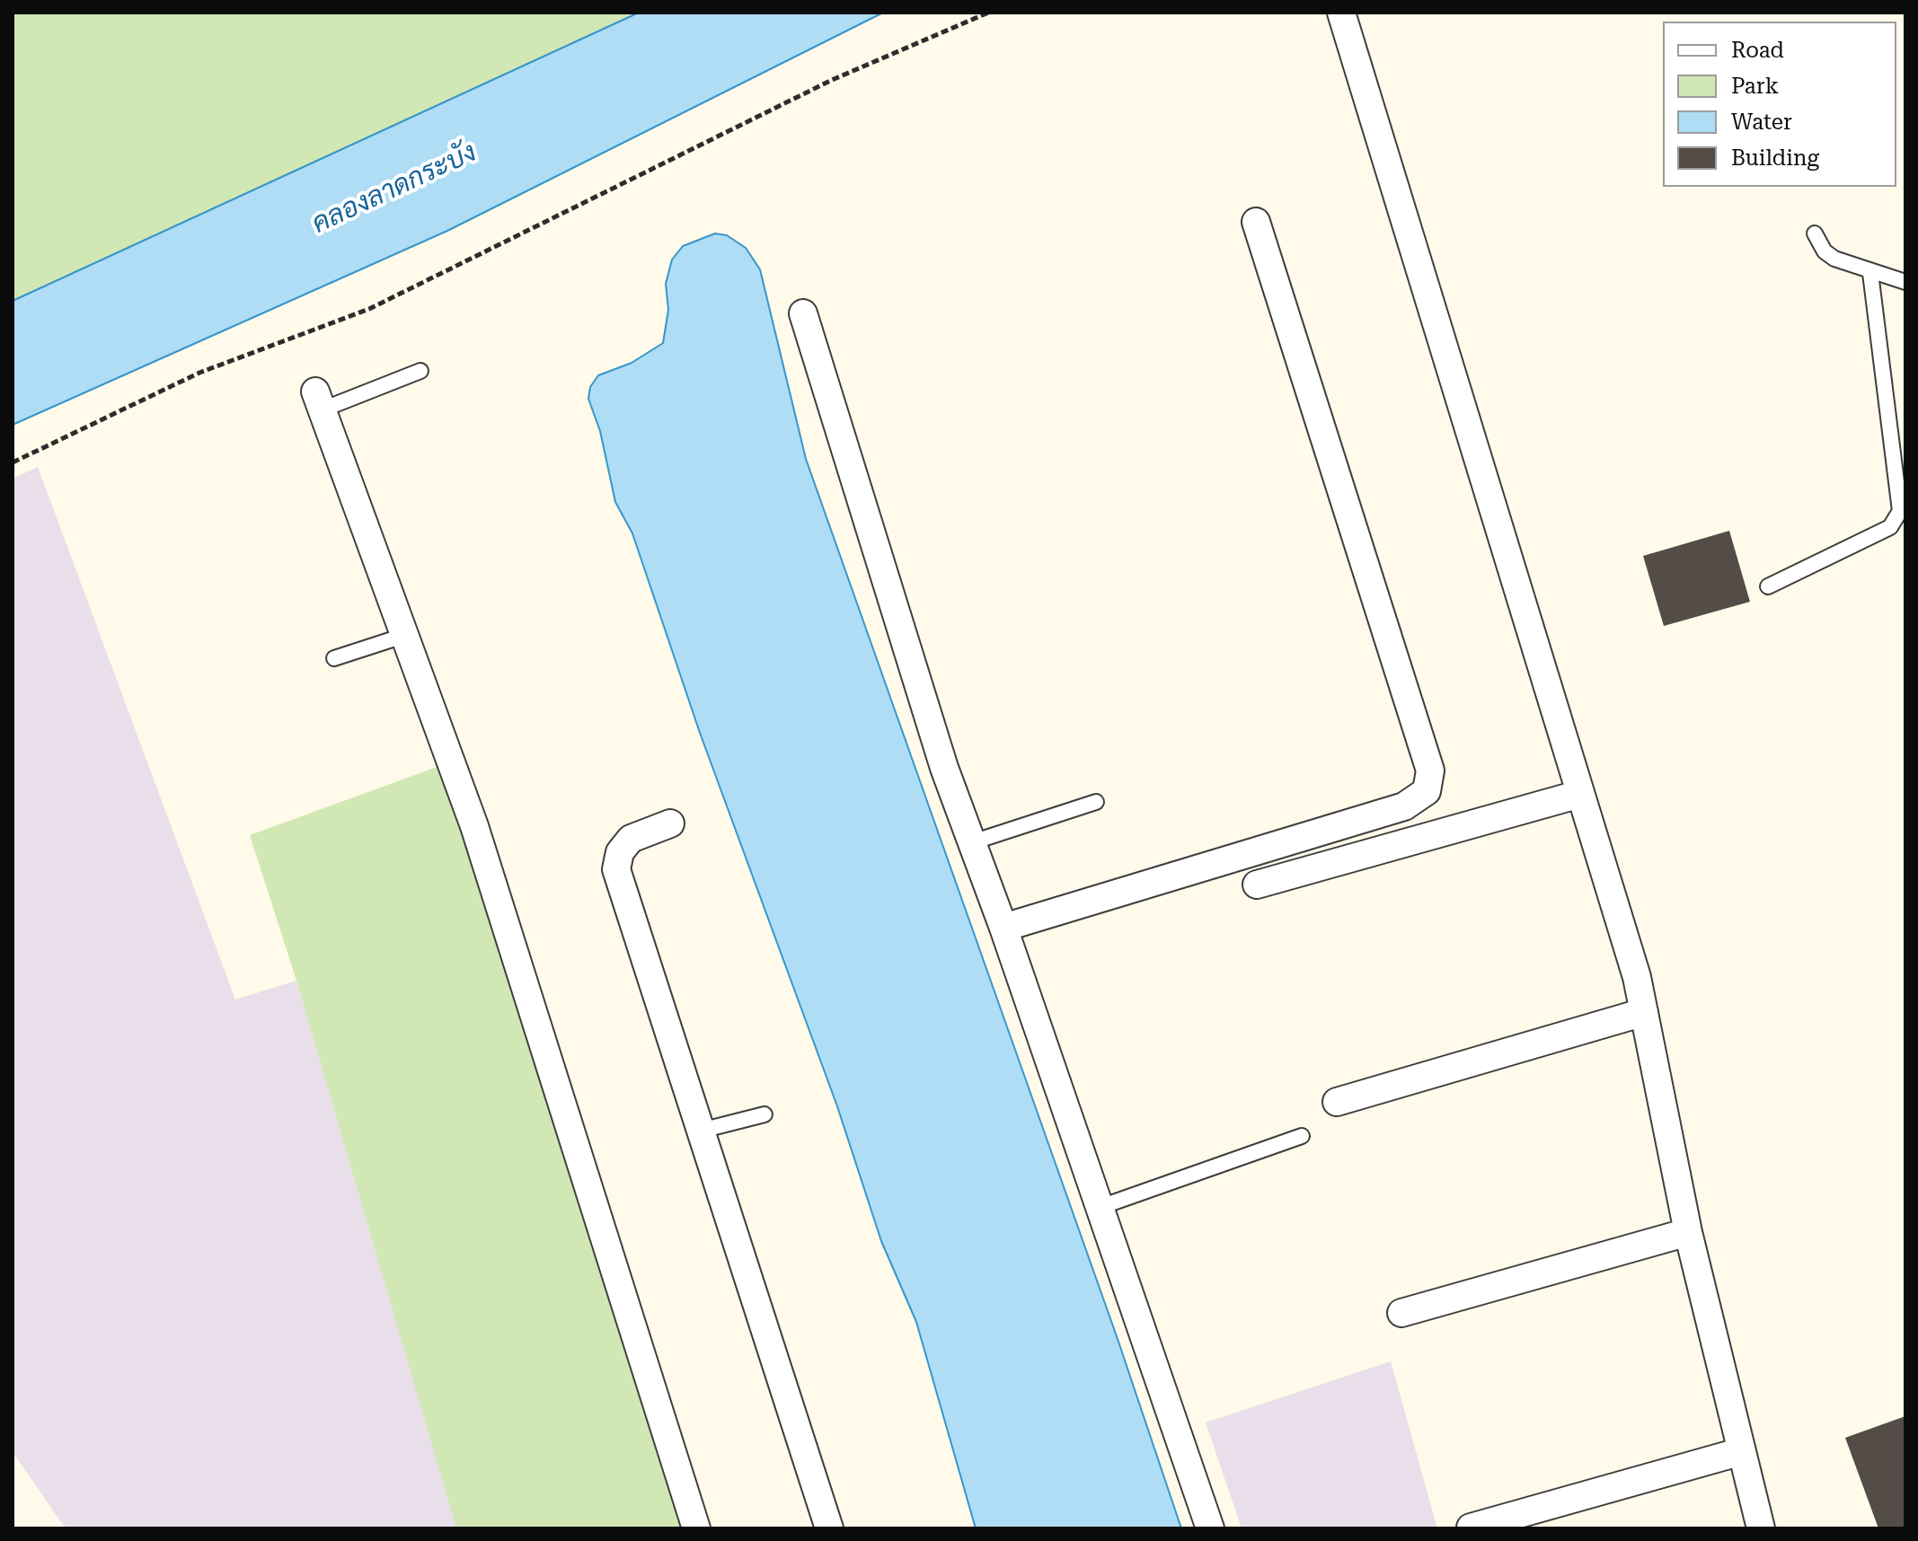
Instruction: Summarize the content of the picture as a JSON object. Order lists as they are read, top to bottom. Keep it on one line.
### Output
{"water":["คลองลาดกระบัง"],"legend":["Road","Park","Water","Building"]}
